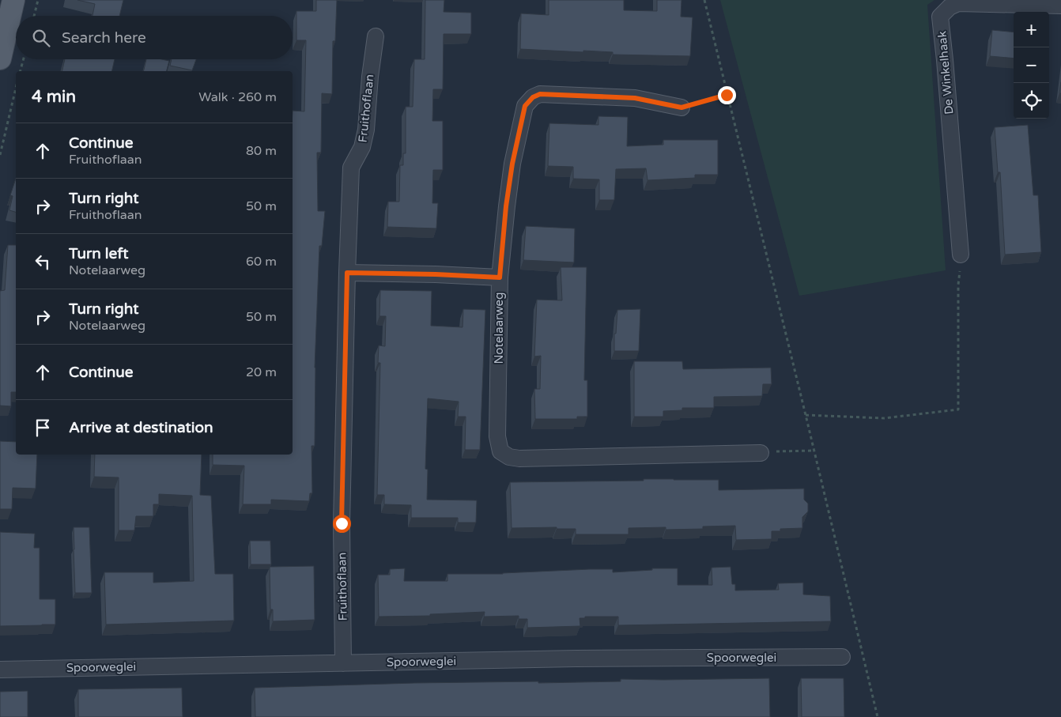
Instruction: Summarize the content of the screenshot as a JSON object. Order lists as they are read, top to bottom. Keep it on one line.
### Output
{"streets":{"street":["De Winkelhaak","Fruithoflaan","Notelaarweg","Spoorweglei"]},"crossings":[["Fruithoflaan","Spoorweglei"]],"page":{"map_buttons":["+","−"],"search":"Search here","heading":["4 min","Walk · 260 m"],"list":[["Continue","Fruithoflaan","80 m"],["Turn right","Fruithoflaan","50 m"],["Turn left","Notelaarweg","60 m"],["Turn right","Notelaarweg","50 m"],["Continue","20 m"],"Arrive at destination"]}}
